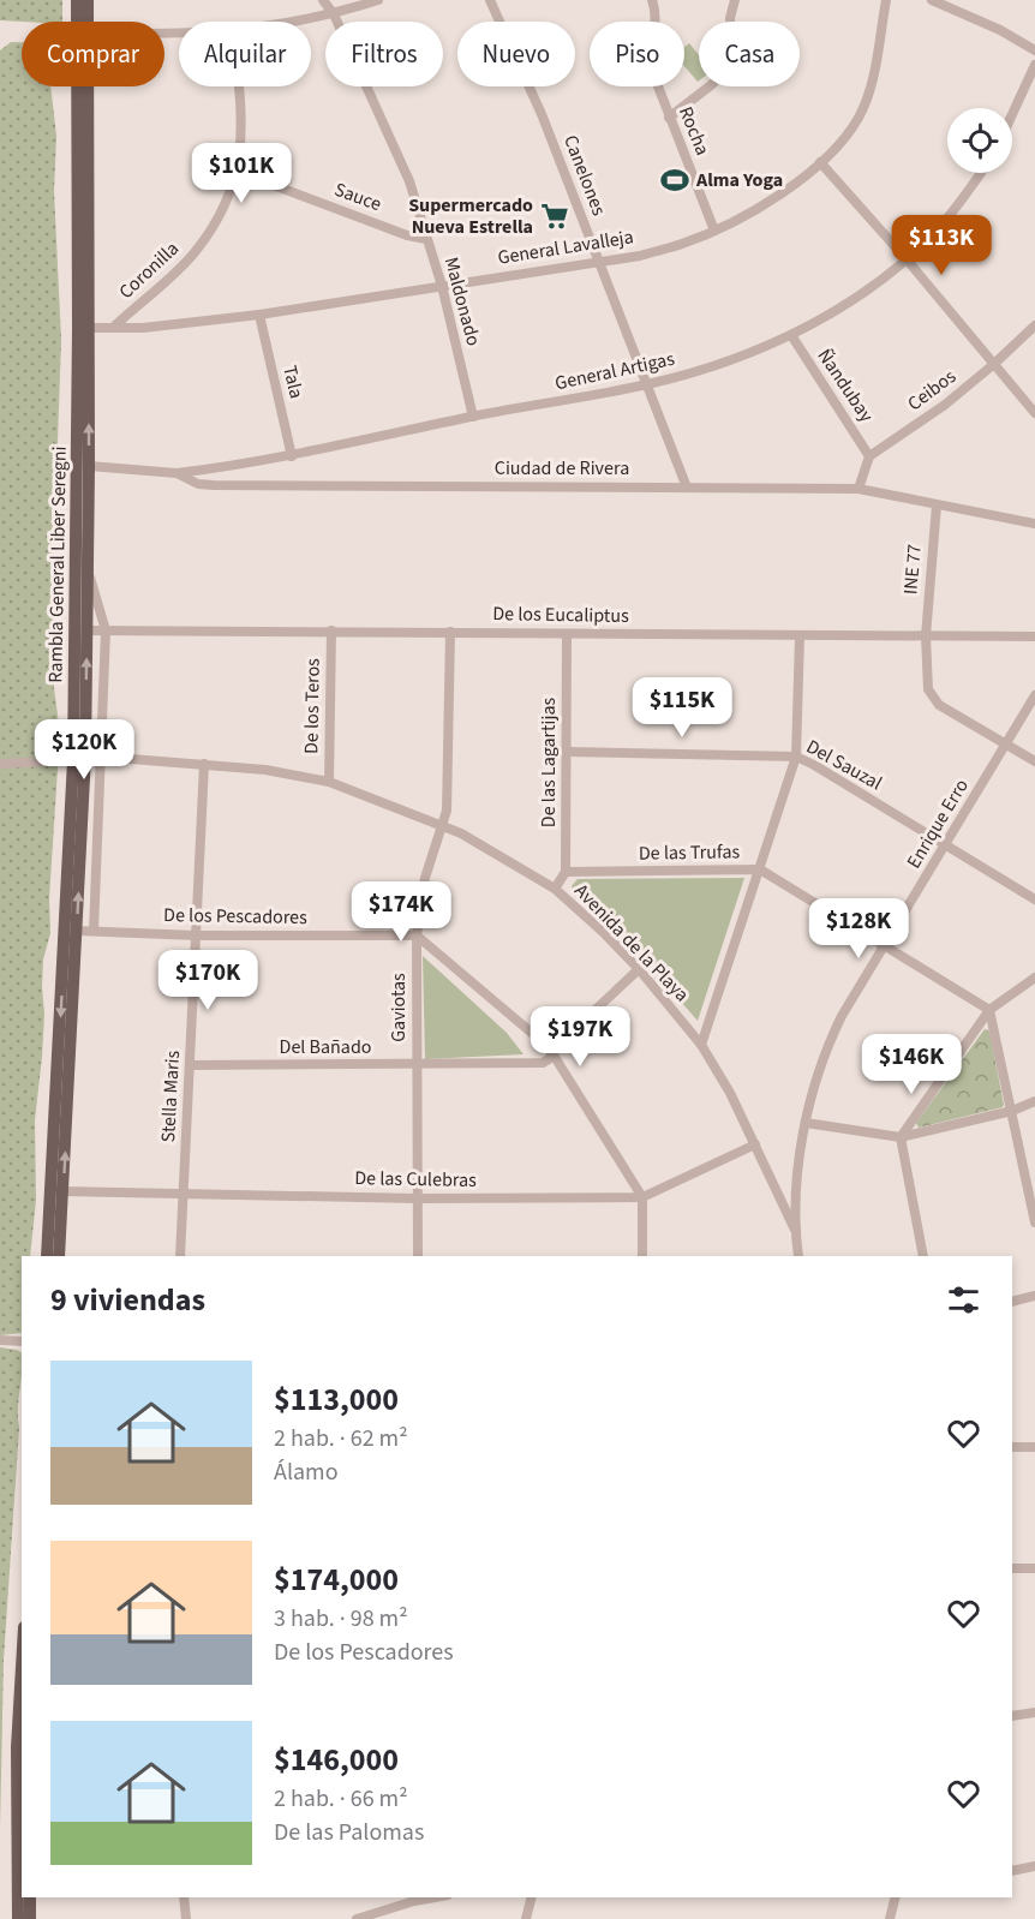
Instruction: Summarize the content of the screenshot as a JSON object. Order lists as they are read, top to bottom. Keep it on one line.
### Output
{"streets":{"main road":["Rambla General Liber Seregni"],"street":["Rocha","Canelones","Sauce","General Lavalleja","Coronilla","Maldonado","General Artigas","Tala","Ñandubay","Ceibos","Ciudad de Rivera","INE 77","De los Eucaliptus","De los Teros","De las Lagartijas","Del Sauzal","Enrique Erro","De las Trufas","De los Pescadores","Avenida de la Playa","Gaviotas","Del Bañado","Stella Maris","De las Culebras"]},"crossings":[["Rocha","General Lavalleja"],["Canelones","General Lavalleja"],["Canelones","General Artigas"],["Canelones","Ciudad de Rivera"],["Sauce","Coronilla"],["Sauce","Maldonado"],["General Lavalleja","Coronilla"],["General Lavalleja","Maldonado"],["General Lavalleja","Tala"],["General Lavalleja","Rambla General Liber Seregni"],["Maldonado","General Artigas"],["General Artigas","Tala"],["General Artigas","Ñandubay"],["General Artigas","Ciudad de Rivera"],["Ñandubay","Ceibos"],["Ciudad de Rivera","Rambla General Liber Seregni"],["Ciudad de Rivera","INE 77"],["Rambla General Liber Seregni","De los Eucaliptus"],["Rambla General Liber Seregni","De los Pescadores"],["Rambla General Liber Seregni","Avenida de la Playa"],["Rambla General Liber Seregni","De las Culebras"],["INE 77","De los Eucaliptus"],["INE 77","Enrique Erro"],["De los Eucaliptus","De los Teros"],["De los Eucaliptus","De las Lagartijas"],["De los Eucaliptus","Gaviotas"],["De los Teros","Avenida de la Playa"],["De las Lagartijas","Del Sauzal"],["De las Lagartijas","De las Trufas"],["Del Sauzal","Enrique Erro"],["Enrique Erro","De las Trufas"],["Enrique Erro","Avenida de la Playa"],["De los Pescadores","Gaviotas"],["De los Pescadores","Stella Maris"],["Avenida de la Playa","Gaviotas"],["Avenida de la Playa","Del Bañado"],["Avenida de la Playa","Stella Maris"],["Avenida de la Playa","De las Culebras"],["Gaviotas","Del Bañado"],["Gaviotas","De las Culebras"],["Del Bañado","Stella Maris"],["Stella Maris","De las Culebras"]],"places":{"sports":["Alma Yoga"],"supermarket":["Supermercado Nueva Estrella"]},"page":{"chip":["Comprar","Alquilar","Filtros","Nuevo","Piso","Casa"],"price":["$101K","$113K","$115K","$120K","$174K","$128K","$170K","$197K","$146K"],"heading":"9 viviendas","list":[{"name":"$113,000","note":"2 hab. · 62 m² · Álamo"},{"name":"$174,000","note":"3 hab. · 98 m² · De los Pescadores"},{"name":"$146,000","note":"2 hab. · 66 m² · De las Palomas"}]}}
